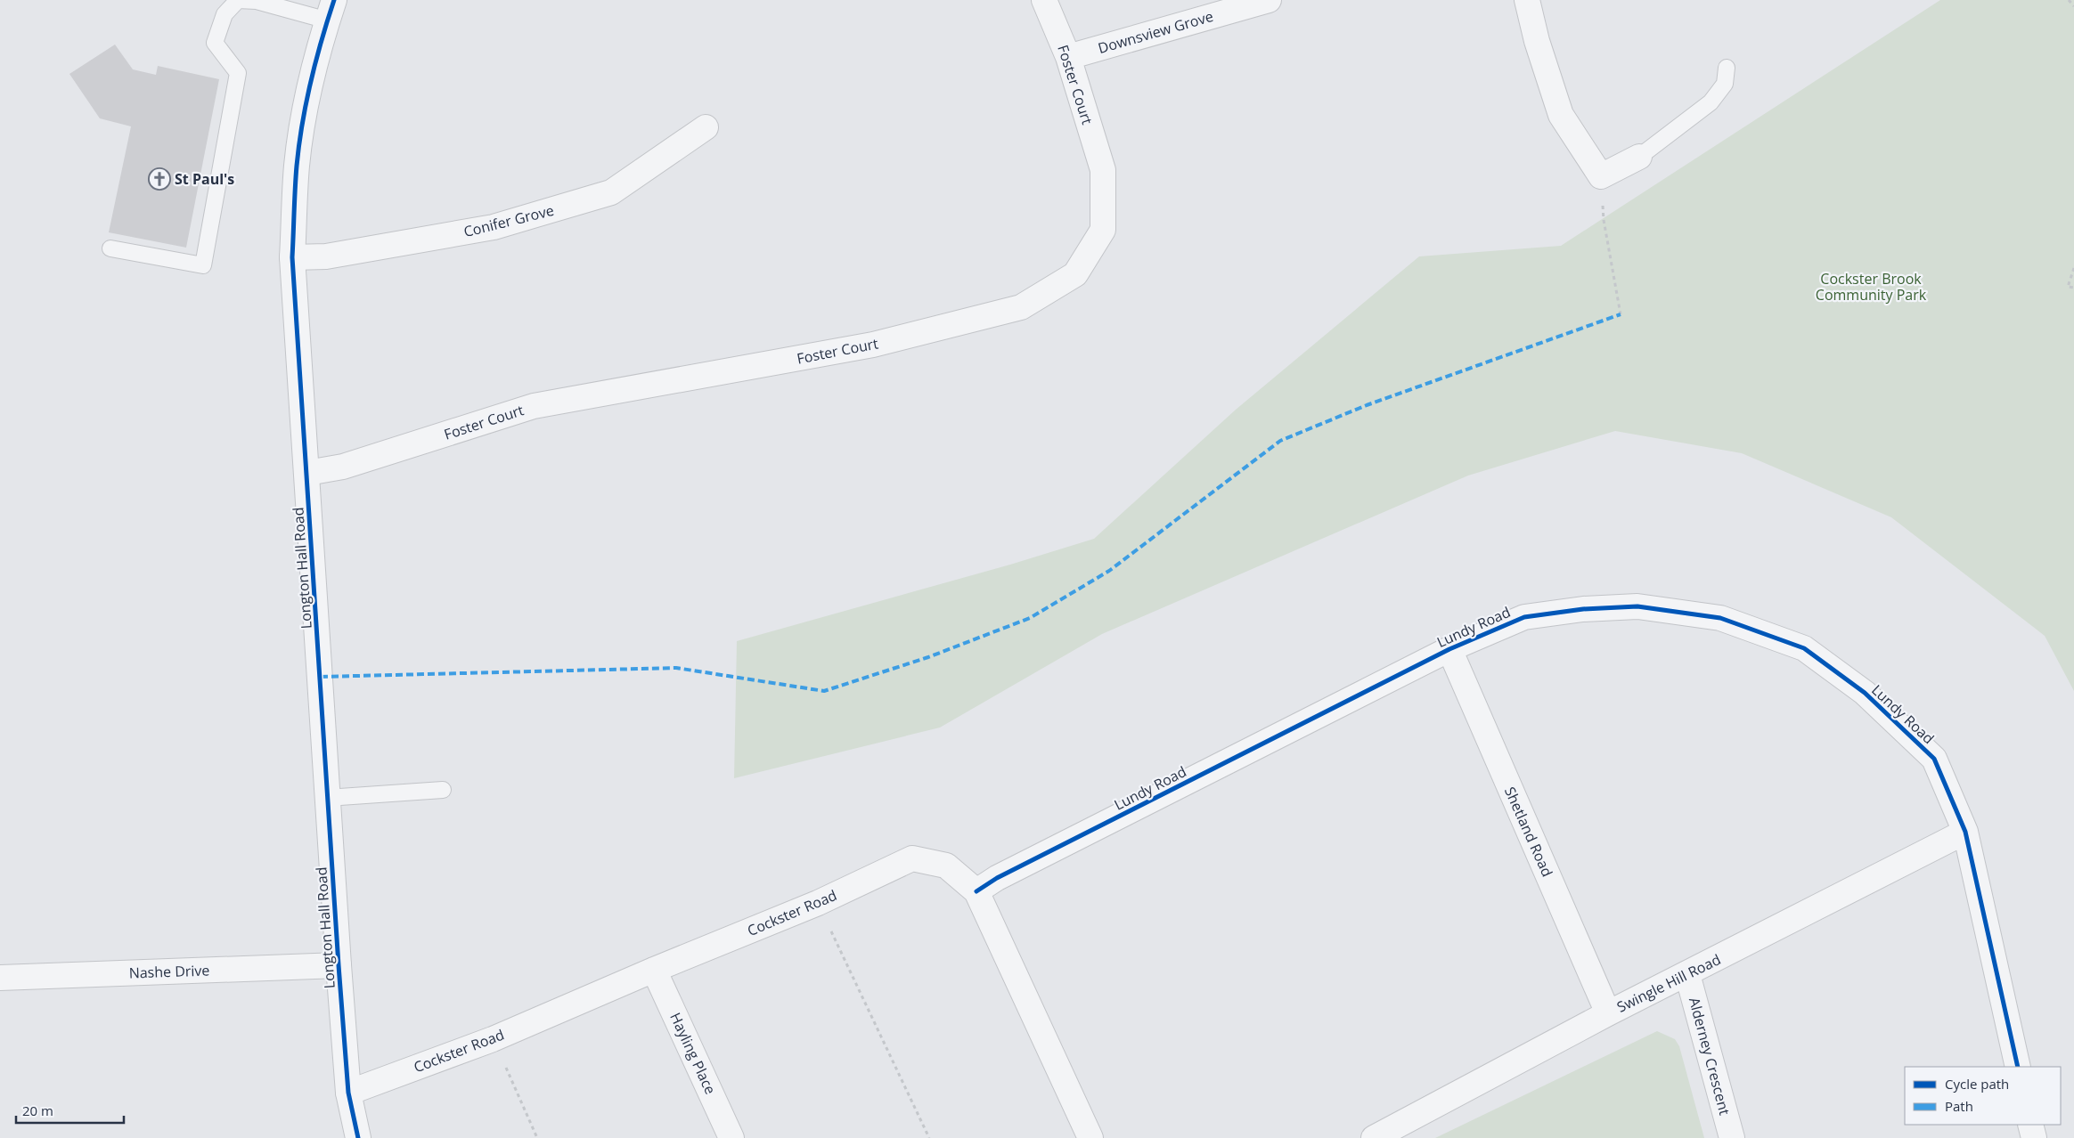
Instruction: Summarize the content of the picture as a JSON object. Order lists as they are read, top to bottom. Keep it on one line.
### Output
{"streets":{"street":["Downsview Grove","Foster Court","Conifer Grove","Longton Hall Road","Lundy Road","Shetland Road","Cockster Road","Nashe Drive","Swingle Hill Road","Hayling Place","Alderney Crescent"]},"crossings":[["Downsview Grove","Foster Court"],["Foster Court","Longton Hall Road"],["Conifer Grove","Longton Hall Road"],["Longton Hall Road","Cockster Road"],["Longton Hall Road","Nashe Drive"],["Lundy Road","Shetland Road"],["Lundy Road","Cockster Road"],["Lundy Road","Swingle Hill Road"],["Shetland Road","Swingle Hill Road"],["Cockster Road","Hayling Place"],["Swingle Hill Road","Alderney Crescent"]],"parks":["Cockster Brook Community Park"],"places":{"church":["St Paul's"]},"legend":["Cycle path","Path"],"scale_bar":"20 m"}
